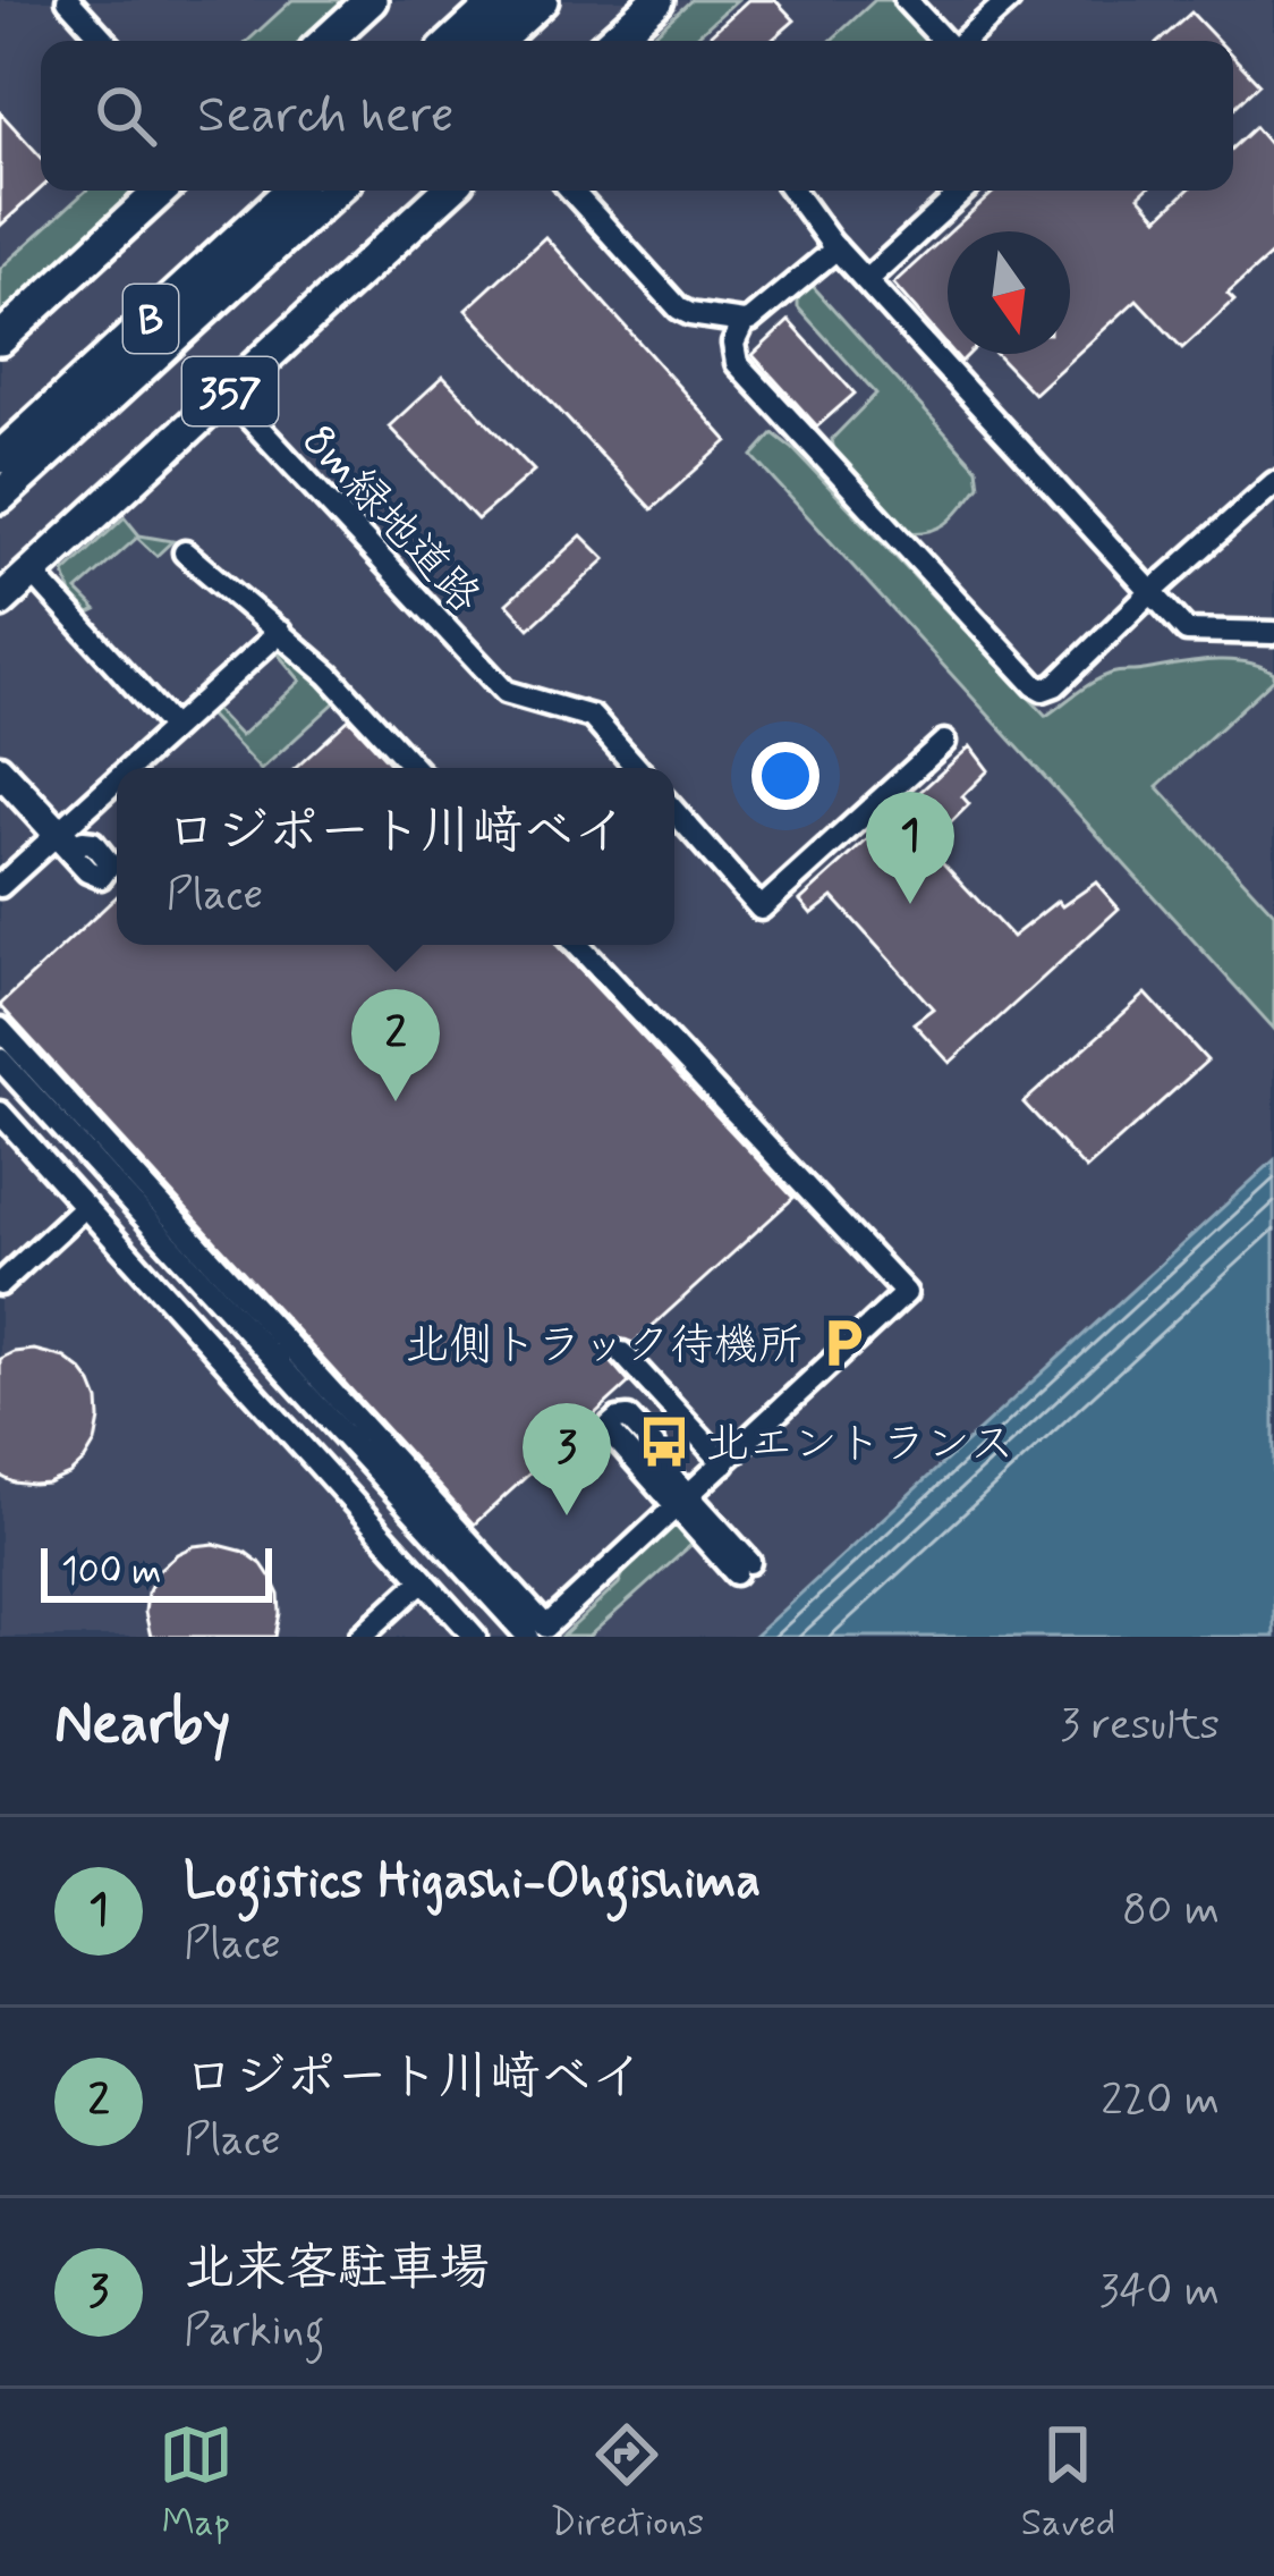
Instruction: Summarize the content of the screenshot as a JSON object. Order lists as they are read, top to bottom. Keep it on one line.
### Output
{"streets":{"highway":["B","357"],"street":["8m緑地道路"]},"crossings":[["357","8m緑地道路"]],"places":{"parking":["北側トラック待機所"],"bus stop":["北エントランス"]},"scale_bar":"100 m","north":"bottom","page":{"search":"Search here","popup":["ロジポート川﨑ベイ","Place"],"pins":["1","2","3"],"scale":"100 m","heading":["Nearby","3 results"],"list":[{"mark":"1","name":"Logistics Higashi-Ohgishima","note":"Place","value":"80 m"},{"mark":"2","name":"ロジポート川﨑ベイ","note":"Place","value":"220 m"},{"mark":"3","name":"北来客駐車場","note":"Parking","value":"340 m"}],"nav":["Map","Directions","Saved"]}}
